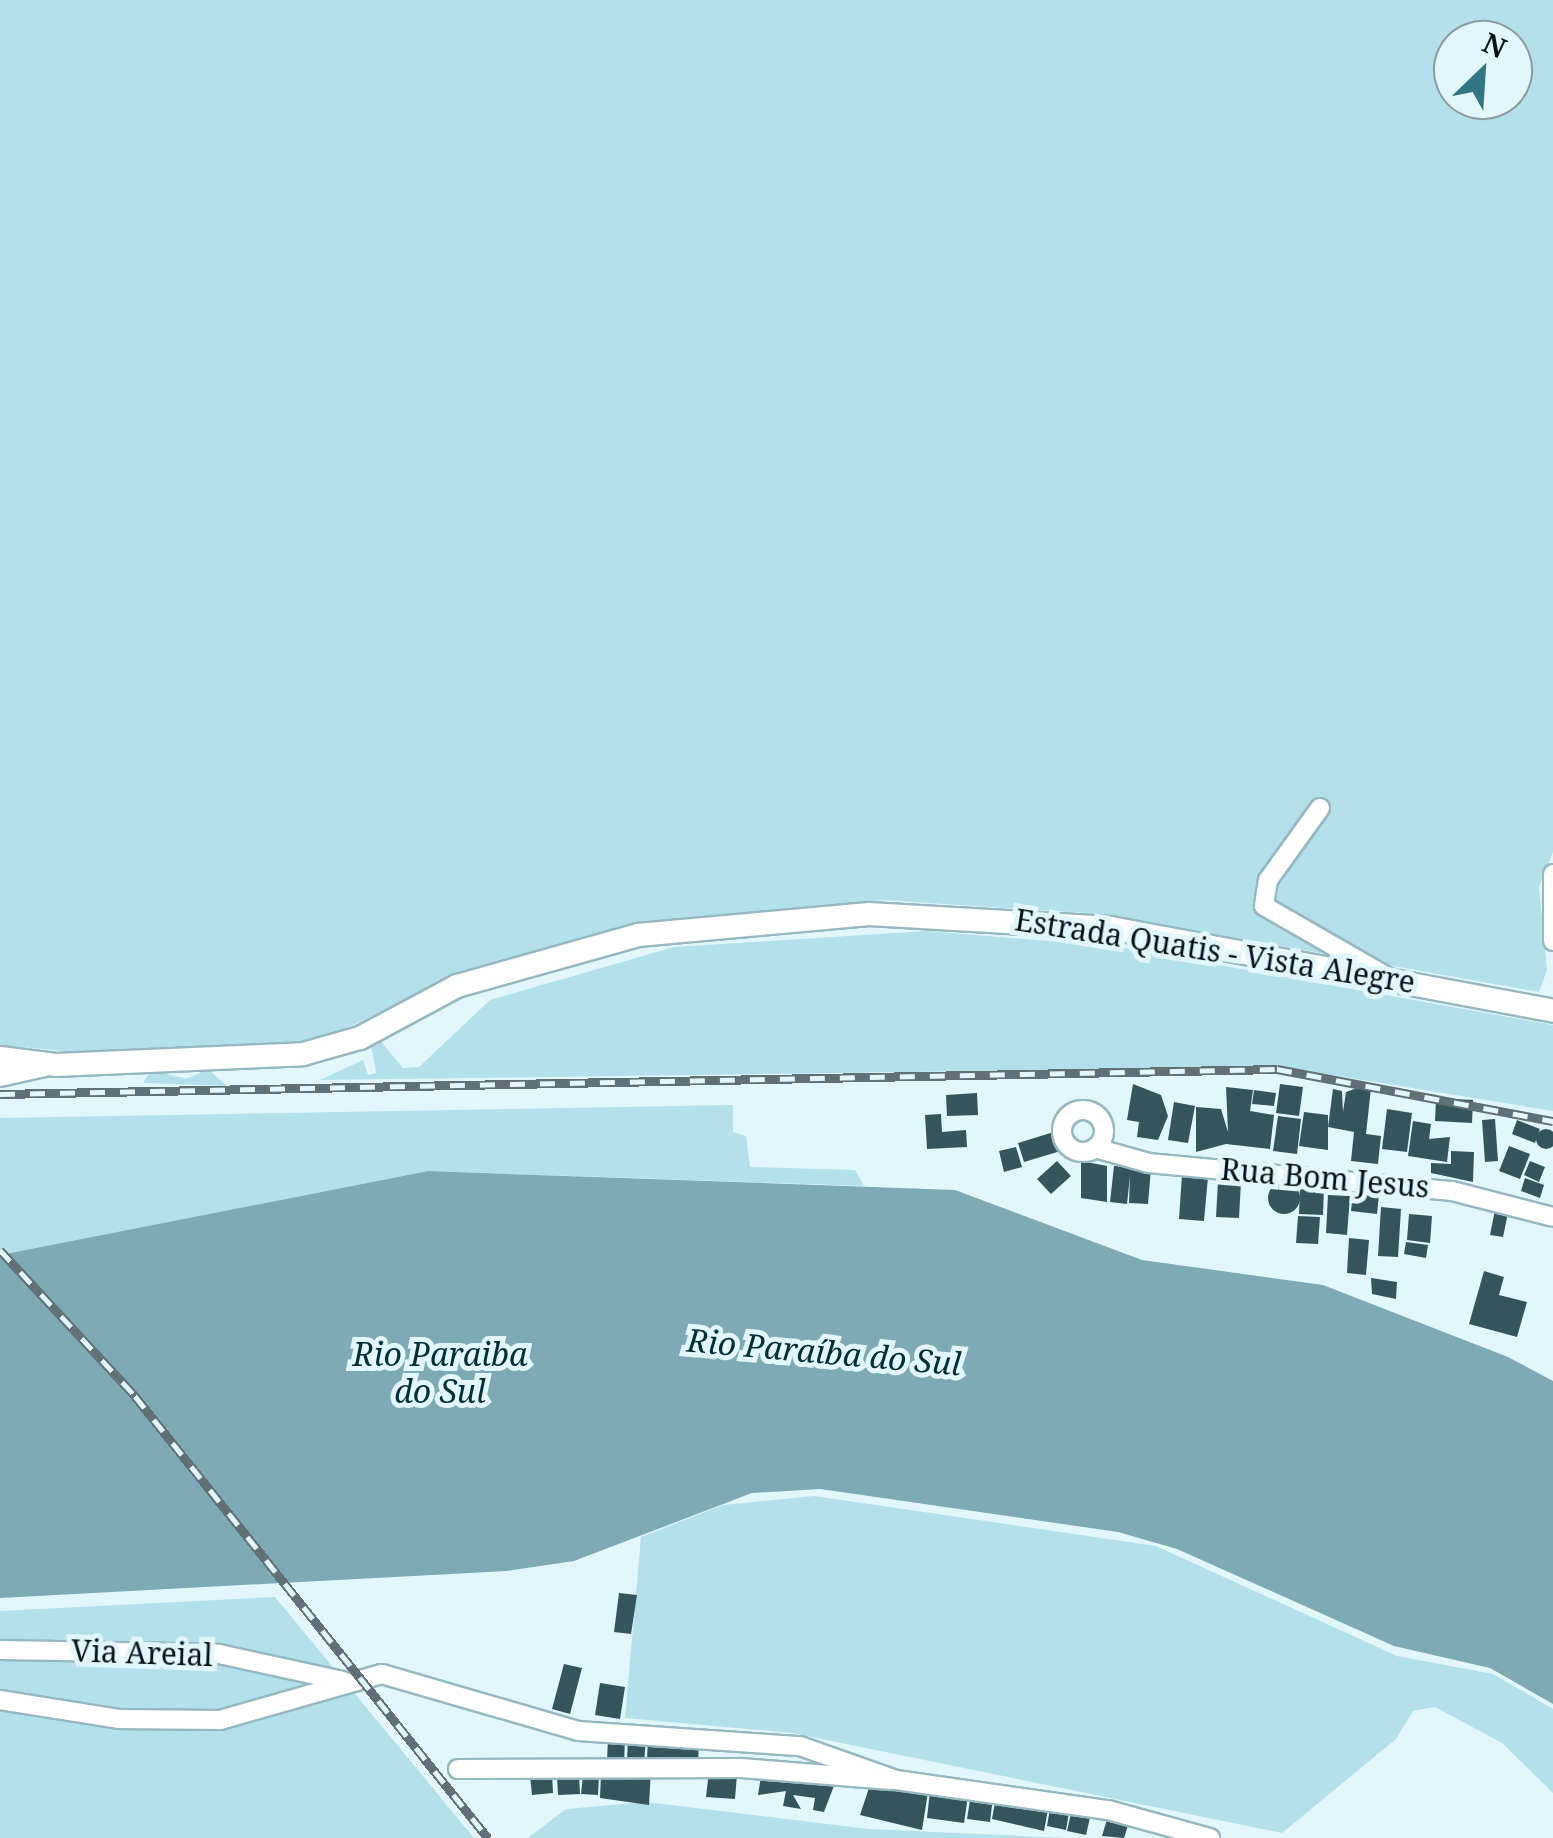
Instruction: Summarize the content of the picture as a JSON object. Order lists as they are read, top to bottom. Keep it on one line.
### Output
{"streets":{"street":["Estrada Quatis - Vista Alegre","Rua Bom Jesus","Via Areial"]},"water":["Rio Paraíba do Sul","Rio Paraiba do Sul"],"north":"top right"}
